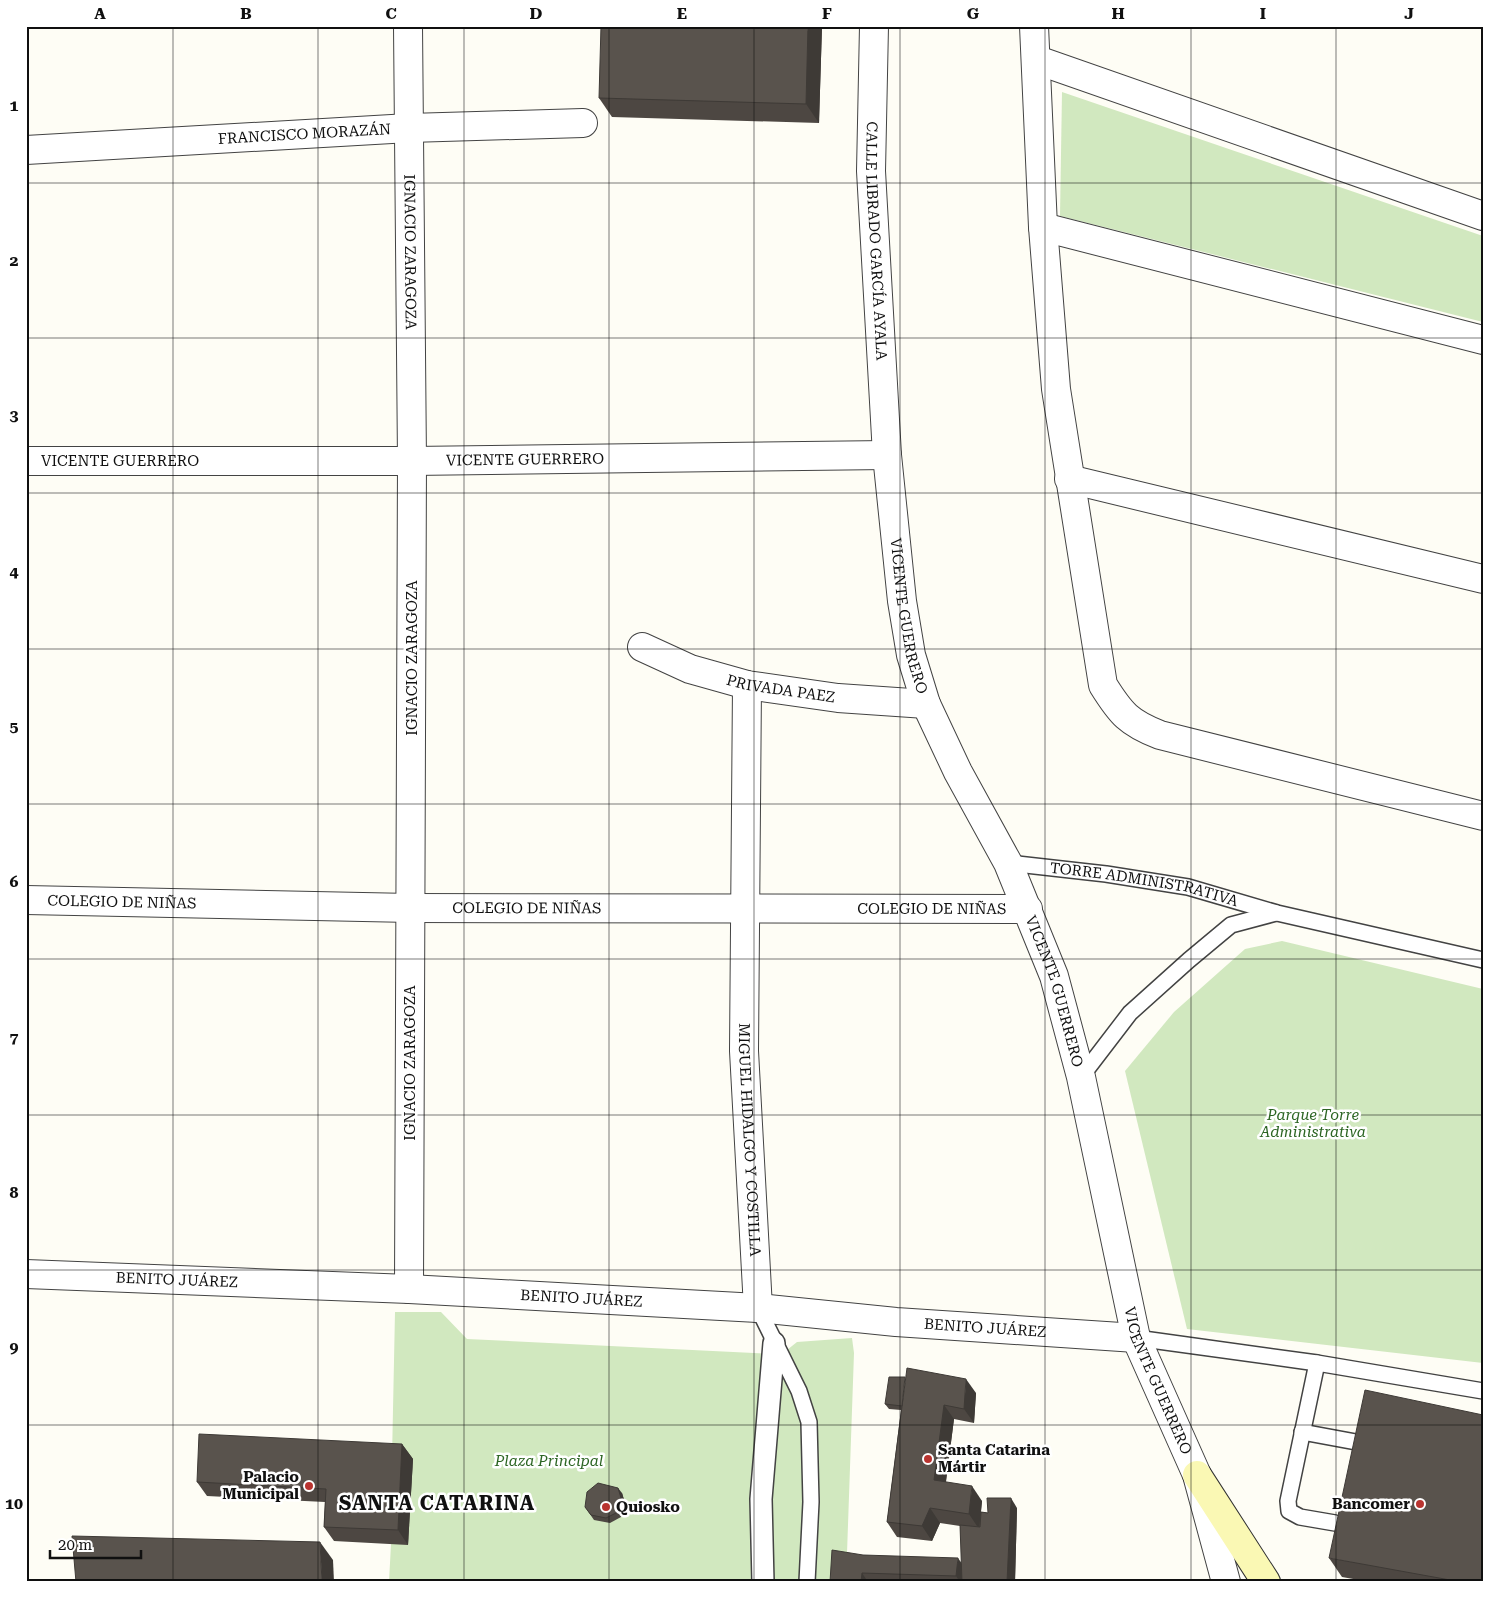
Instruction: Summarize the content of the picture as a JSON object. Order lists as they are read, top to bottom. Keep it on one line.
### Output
{"streets":{"street":["FRANCISCO MORAZÁN","CALLE LIBRADO GARCÍA AYALA","IGNACIO ZARAGOZA","VICENTE GUERRERO","PRIVADA PAEZ","COLEGIO DE NIÑAS","MIGUEL HIDALGO Y COSTILLA","BENITO JUÁREZ"],"lane":["TORRE ADMINISTRATIVA"]},"crossings":[["FRANCISCO MORAZÁN","IGNACIO ZARAGOZA"],["CALLE LIBRADO GARCÍA AYALA","VICENTE GUERRERO"],["IGNACIO ZARAGOZA","VICENTE GUERRERO"],["IGNACIO ZARAGOZA","COLEGIO DE NIÑAS"],["IGNACIO ZARAGOZA","BENITO JUÁREZ"],["VICENTE GUERRERO","PRIVADA PAEZ"],["VICENTE GUERRERO","TORRE ADMINISTRATIVA"],["VICENTE GUERRERO","COLEGIO DE NIÑAS"],["VICENTE GUERRERO","BENITO JUÁREZ"],["PRIVADA PAEZ","MIGUEL HIDALGO Y COSTILLA"],["COLEGIO DE NIÑAS","MIGUEL HIDALGO Y COSTILLA"],["MIGUEL HIDALGO Y COSTILLA","BENITO JUÁREZ"]],"districts":["SANTA CATARINA"],"parks":["Parque Torre Administrativa","Plaza Principal"],"places":["Santa Catarina Mártir","Palacio Municipal","Bancomer","Quiosko"],"scale_bar":"20 m","grid":{"columns":["A","B","C","D","E","F","G","H","I","J"],"rows":["1","2","3","4","5","6","7","8","9","10"]}}
